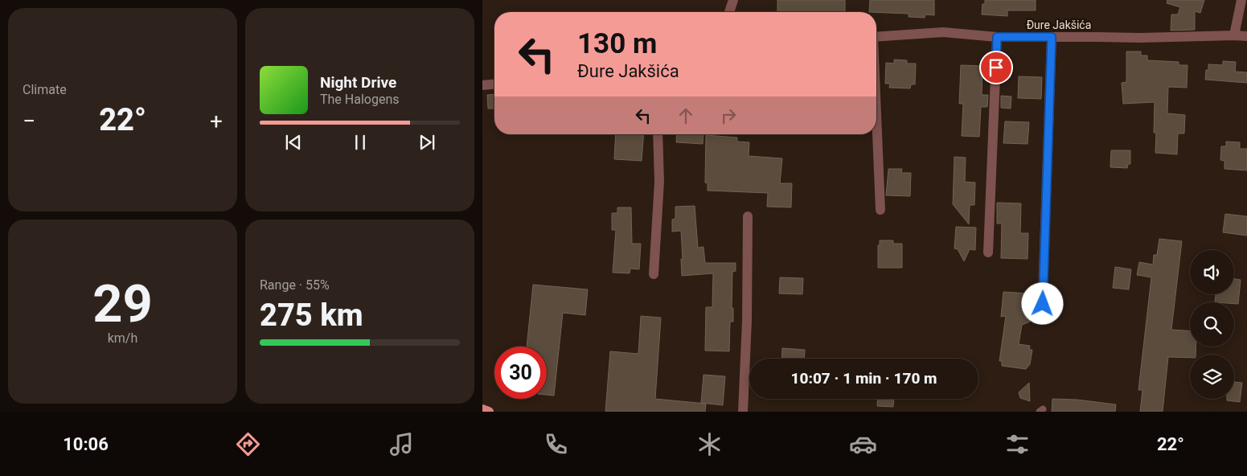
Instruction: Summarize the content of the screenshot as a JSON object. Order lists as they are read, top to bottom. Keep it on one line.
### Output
{"streets":{"street":["Đure Jakšića"]},"page":{"tile":["Climate",["29","km/h"],["Range · 55%","275 km"]],"turn":["130 m","Đure Jakšića"],"song":["Night Drive","The Halogens"],"heat":["−","22°","+"],"limit":"30","trip":"10:07 · 1 min · 170 m","tabs":["10:06","22°"]}}
